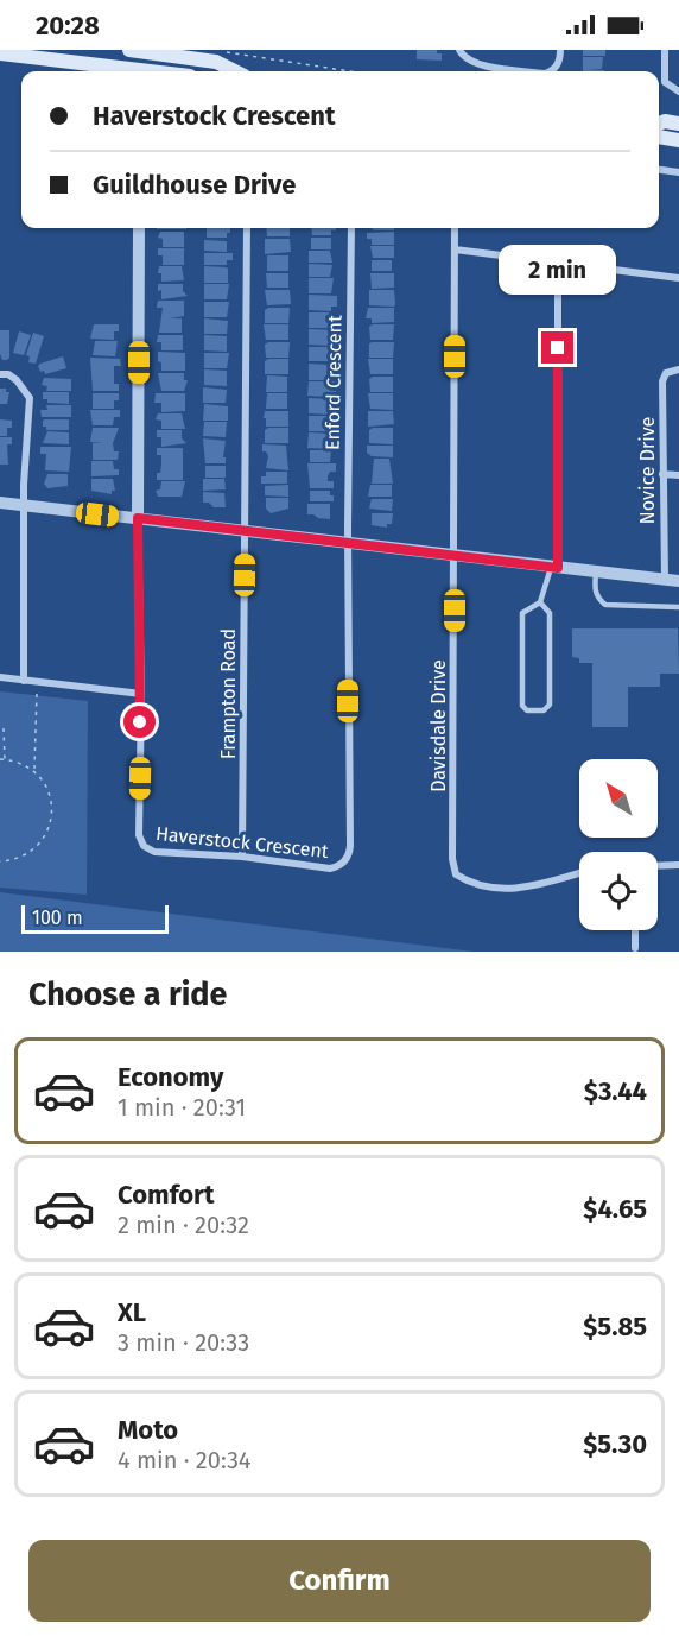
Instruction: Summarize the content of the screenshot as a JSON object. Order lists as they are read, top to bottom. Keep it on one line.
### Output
{"streets":{"street":["Enford Crescent","Novice Drive","Frampton Road","Davisdale Drive","Haverstock Crescent"]},"crossings":[["Enford Crescent","Haverstock Crescent"],["Frampton Road","Haverstock Crescent"]],"scale_bar":"100 m","north":"top left","page":{"status":"20:28","banner":["Haverstock Crescent","Guildhouse Drive"],"bubble":"2 min","scale":"100 m","heading":"Choose a ride","list":[{"name":"Economy","note":"1 min · 20:31","value":"$3.44"},{"name":"Comfort","note":"2 min · 20:32","value":"$4.65"},{"name":"XL","note":"3 min · 20:33","value":"$5.85"},{"name":"Moto","note":"4 min · 20:34","value":"$5.30"}],"buttons":"Confirm"}}
